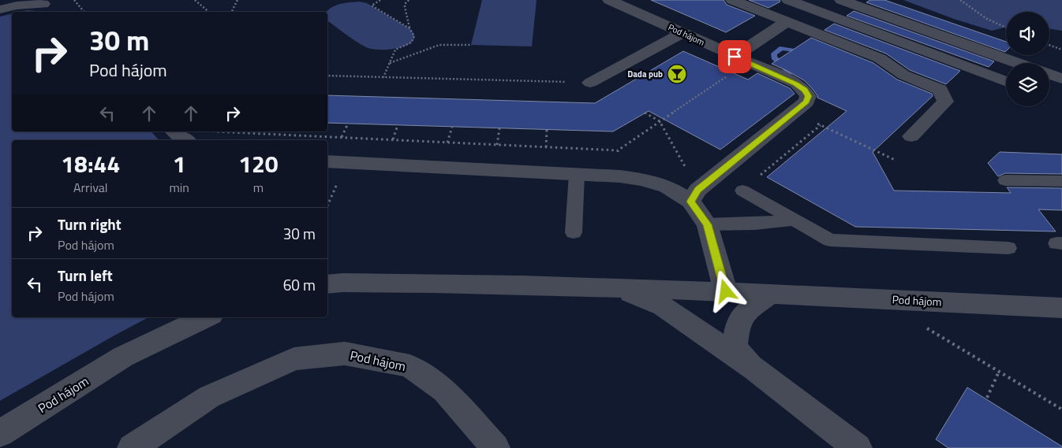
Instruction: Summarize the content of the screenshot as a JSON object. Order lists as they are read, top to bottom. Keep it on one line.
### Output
{"streets":{"street":["Pod hájom"]},"places":{"bar":["Dada pub"]},"page":{"turn":["30 m","Pod hájom"],"eta":["18:44","Arrival","1","min","120","m"],"list":[{"name":"Turn right","note":"Pod hájom","value":"30 m"},{"name":"Turn left","note":"Pod hájom","value":"60 m"}]}}
